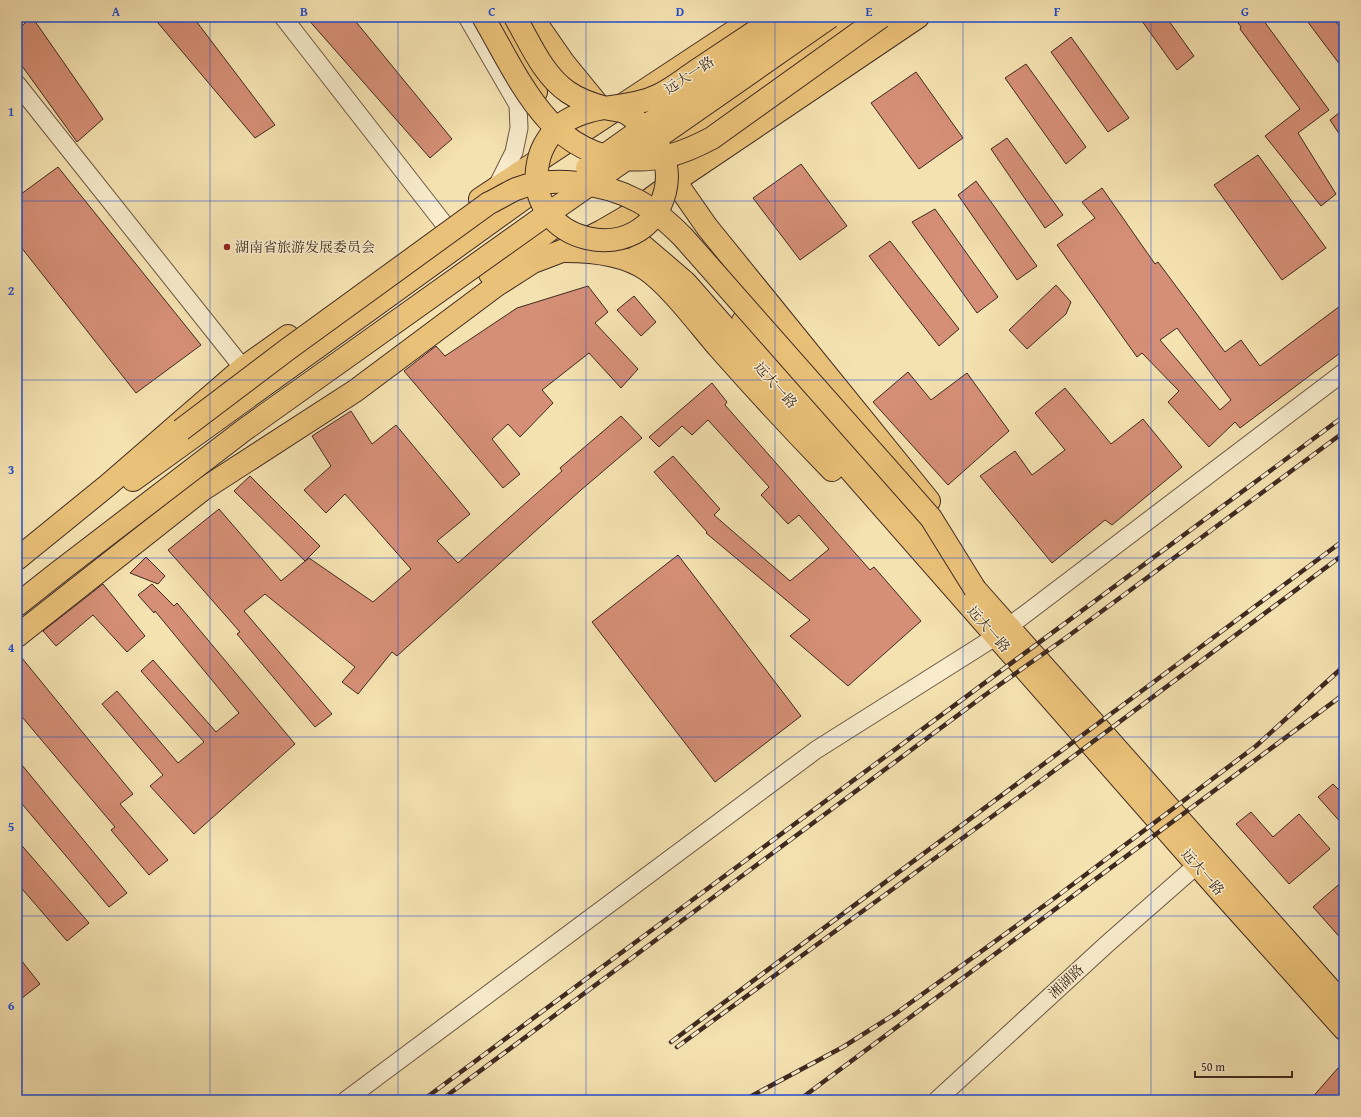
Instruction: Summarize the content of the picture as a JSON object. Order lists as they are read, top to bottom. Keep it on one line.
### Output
{"streets":{"main road":["远大一路"],"street":["湘湖路"]},"crossings":[["远大一路","湘湖路"]],"places":["湖南省旅游发展委员会"],"scale_bar":"50 m","grid":{"columns":["A","B","C","D","E","F","G"],"rows":["1","2","3","4","5","6"]}}
